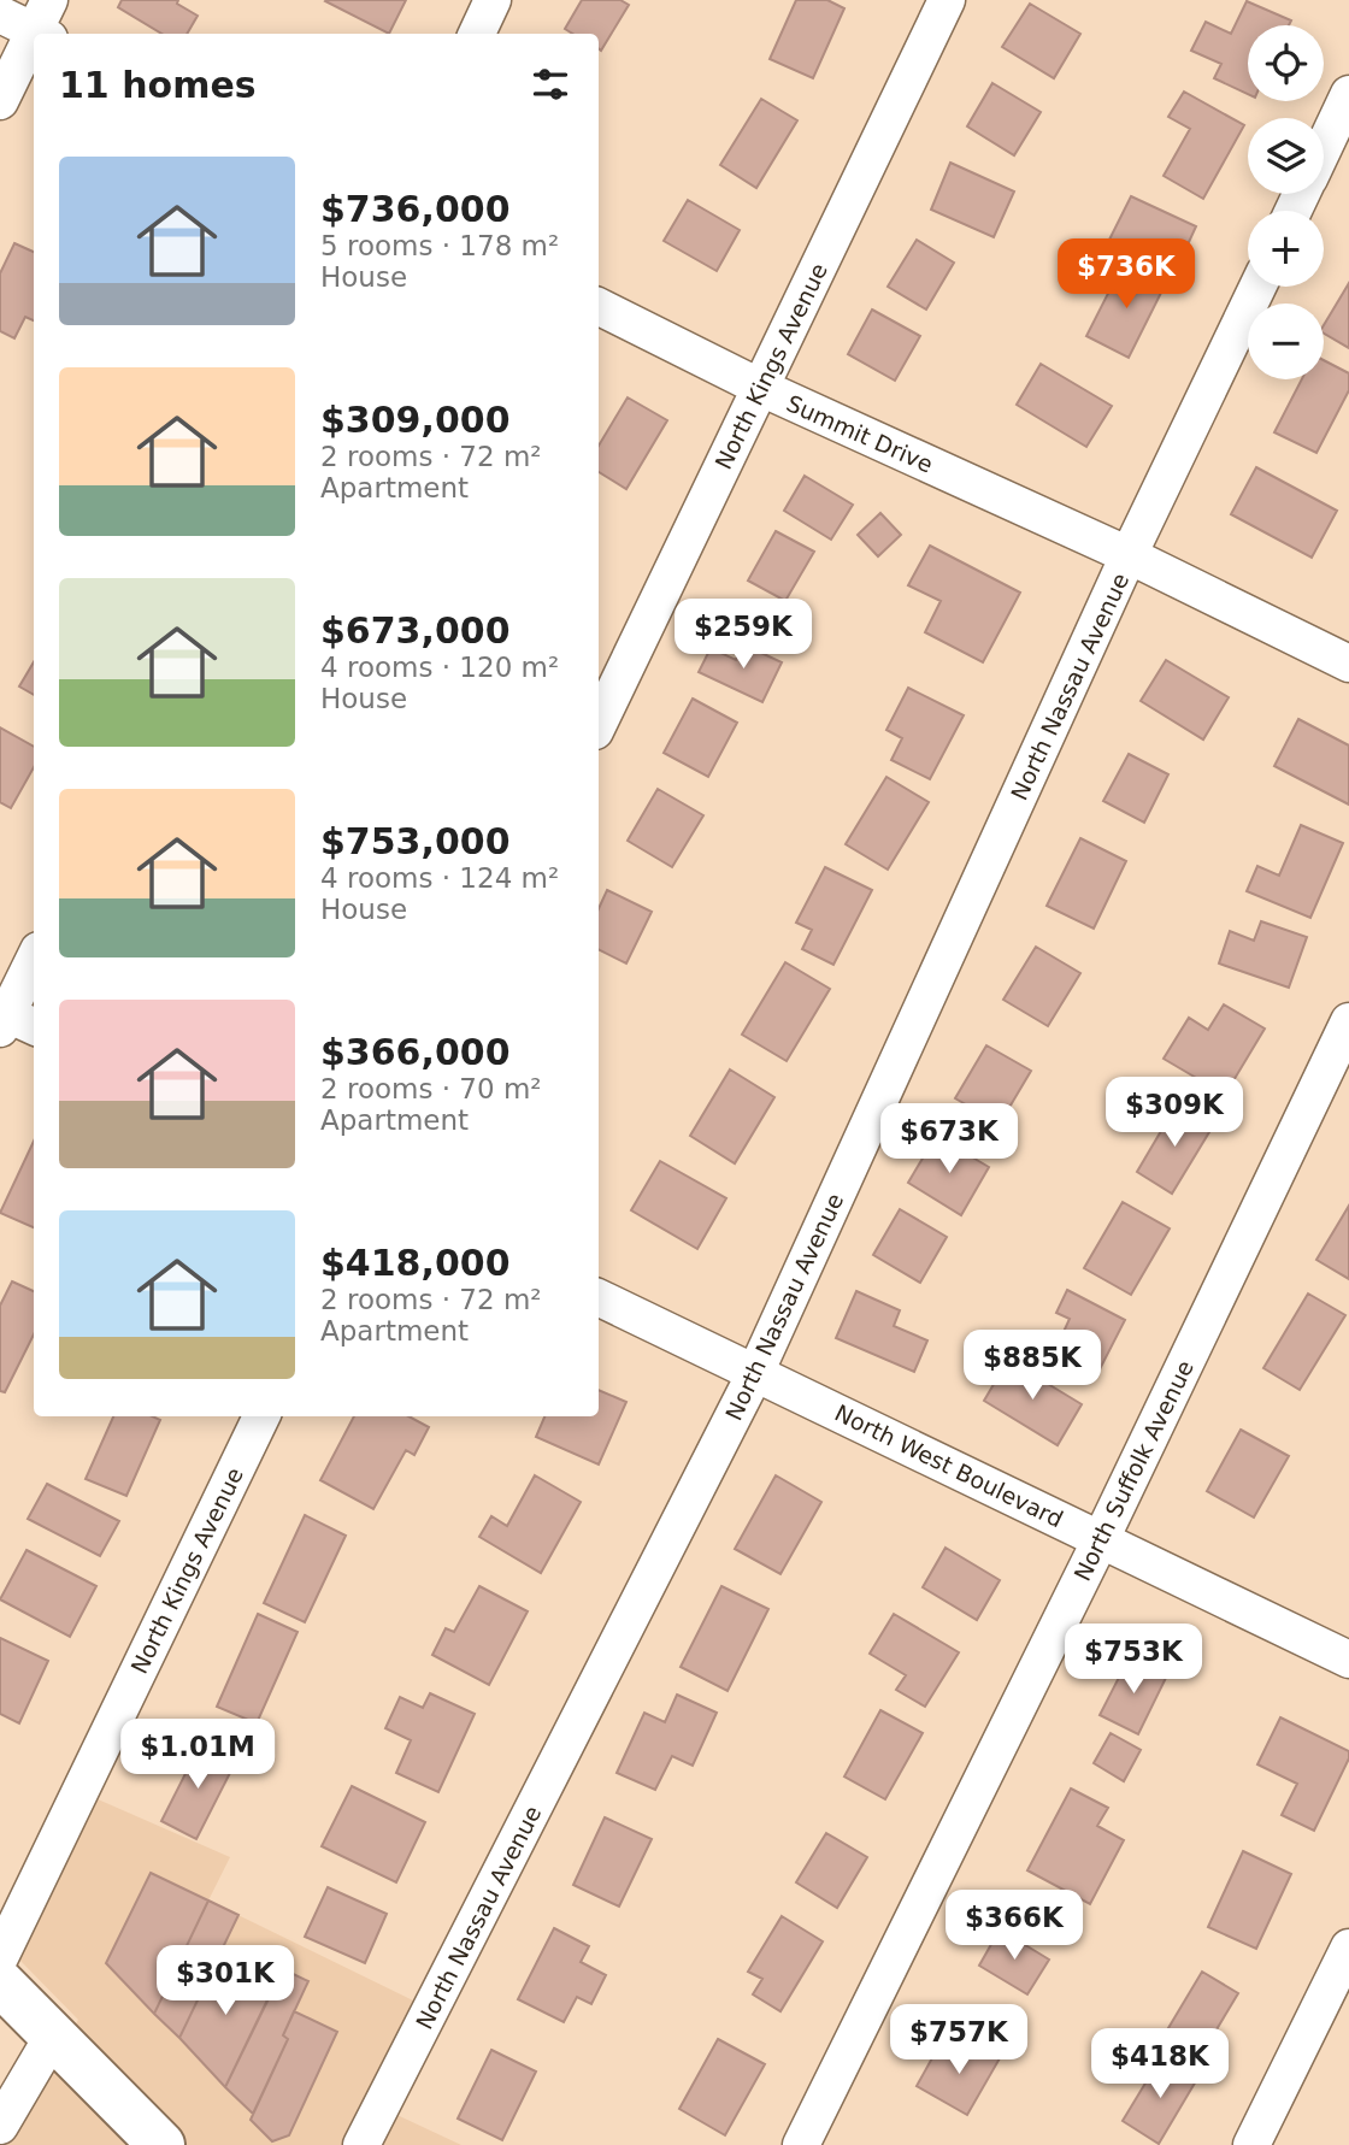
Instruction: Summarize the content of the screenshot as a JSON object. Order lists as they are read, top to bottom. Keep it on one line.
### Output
{"streets":{"street":["North Kings Avenue","Summit Drive","North Nassau Avenue","North West Boulevard","North Suffolk Avenue"]},"crossings":[["North Kings Avenue","Summit Drive"],["Summit Drive","North Nassau Avenue"],["North Nassau Avenue","North West Boulevard"],["North West Boulevard","North Suffolk Avenue"]],"page":{"map_buttons":["+","−"],"heading":"11 homes","list":[{"name":"$736,000","note":"5 rooms · 178 m² · House"},{"name":"$309,000","note":"2 rooms · 72 m² · Apartment"},{"name":"$673,000","note":"4 rooms · 120 m² · House"},{"name":"$753,000","note":"4 rooms · 124 m² · House"},{"name":"$366,000","note":"2 rooms · 70 m² · Apartment"},{"name":"$418,000","note":"2 rooms · 72 m² · Apartment"}],"price":["$736K","$259K","$309K","$673K","$885K","$753K","$1.01M","$366K","$301K","$757K","$418K"]}}
